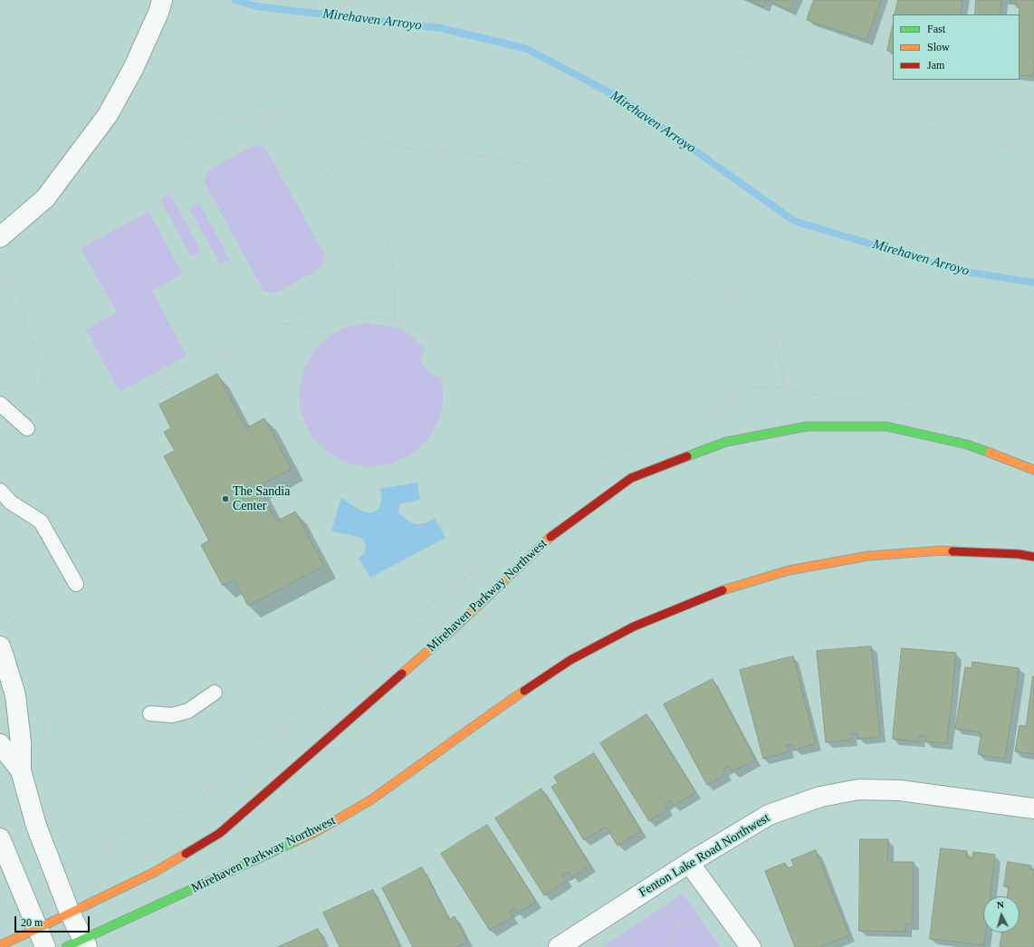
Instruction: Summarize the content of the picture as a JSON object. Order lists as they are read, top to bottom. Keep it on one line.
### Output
{"streets":{"street":["Mirehaven Parkway Northwest","Fenton Lake Road Northwest"]},"water":["Mirehaven Arroyo"],"places":["The Sandia Center"],"legend":["Fast","Slow","Jam"],"scale_bar":"20 m","north":"top"}
